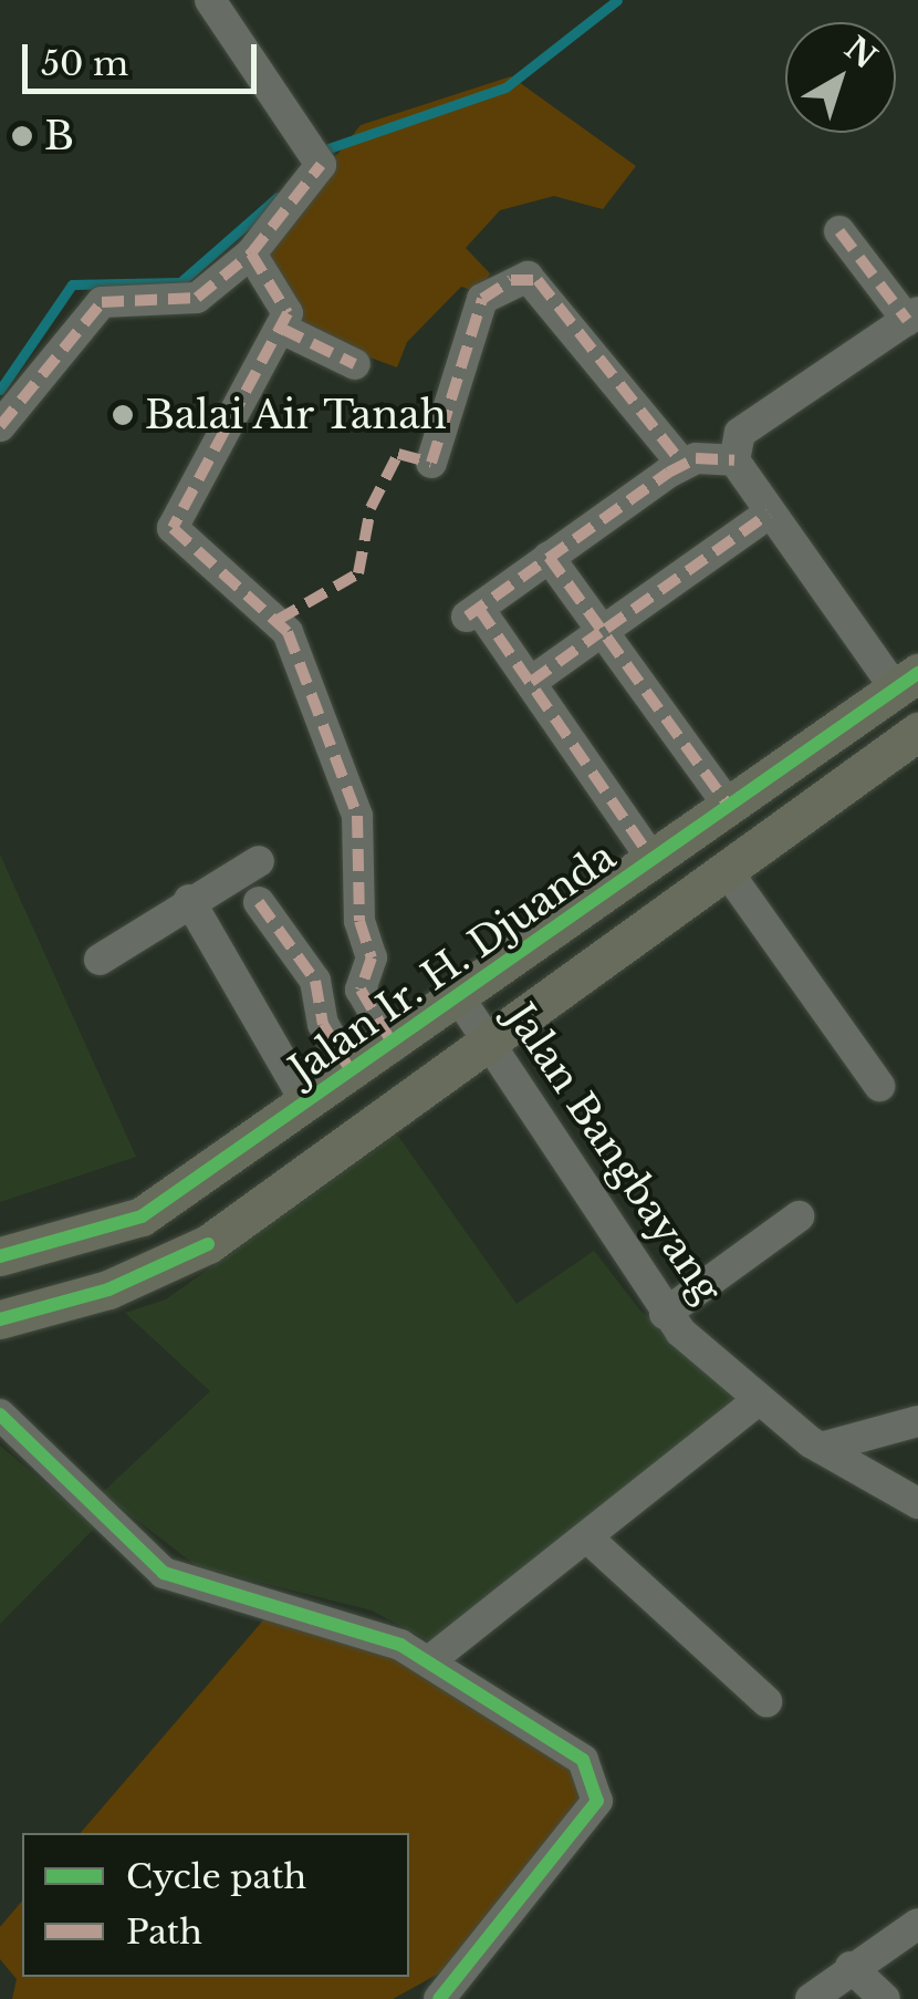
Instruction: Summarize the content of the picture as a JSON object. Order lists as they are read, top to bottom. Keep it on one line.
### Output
{"streets":{"main road":["Jalan Ir. H. Djuanda"],"street":["Jalan Bangbayang"]},"crossings":[["Jalan Ir. H. Djuanda","Jalan Bangbayang"]],"places":["B","Balai Air Tanah"],"legend":["Cycle path","Path"],"scale_bar":"50 m","north":"top right"}
